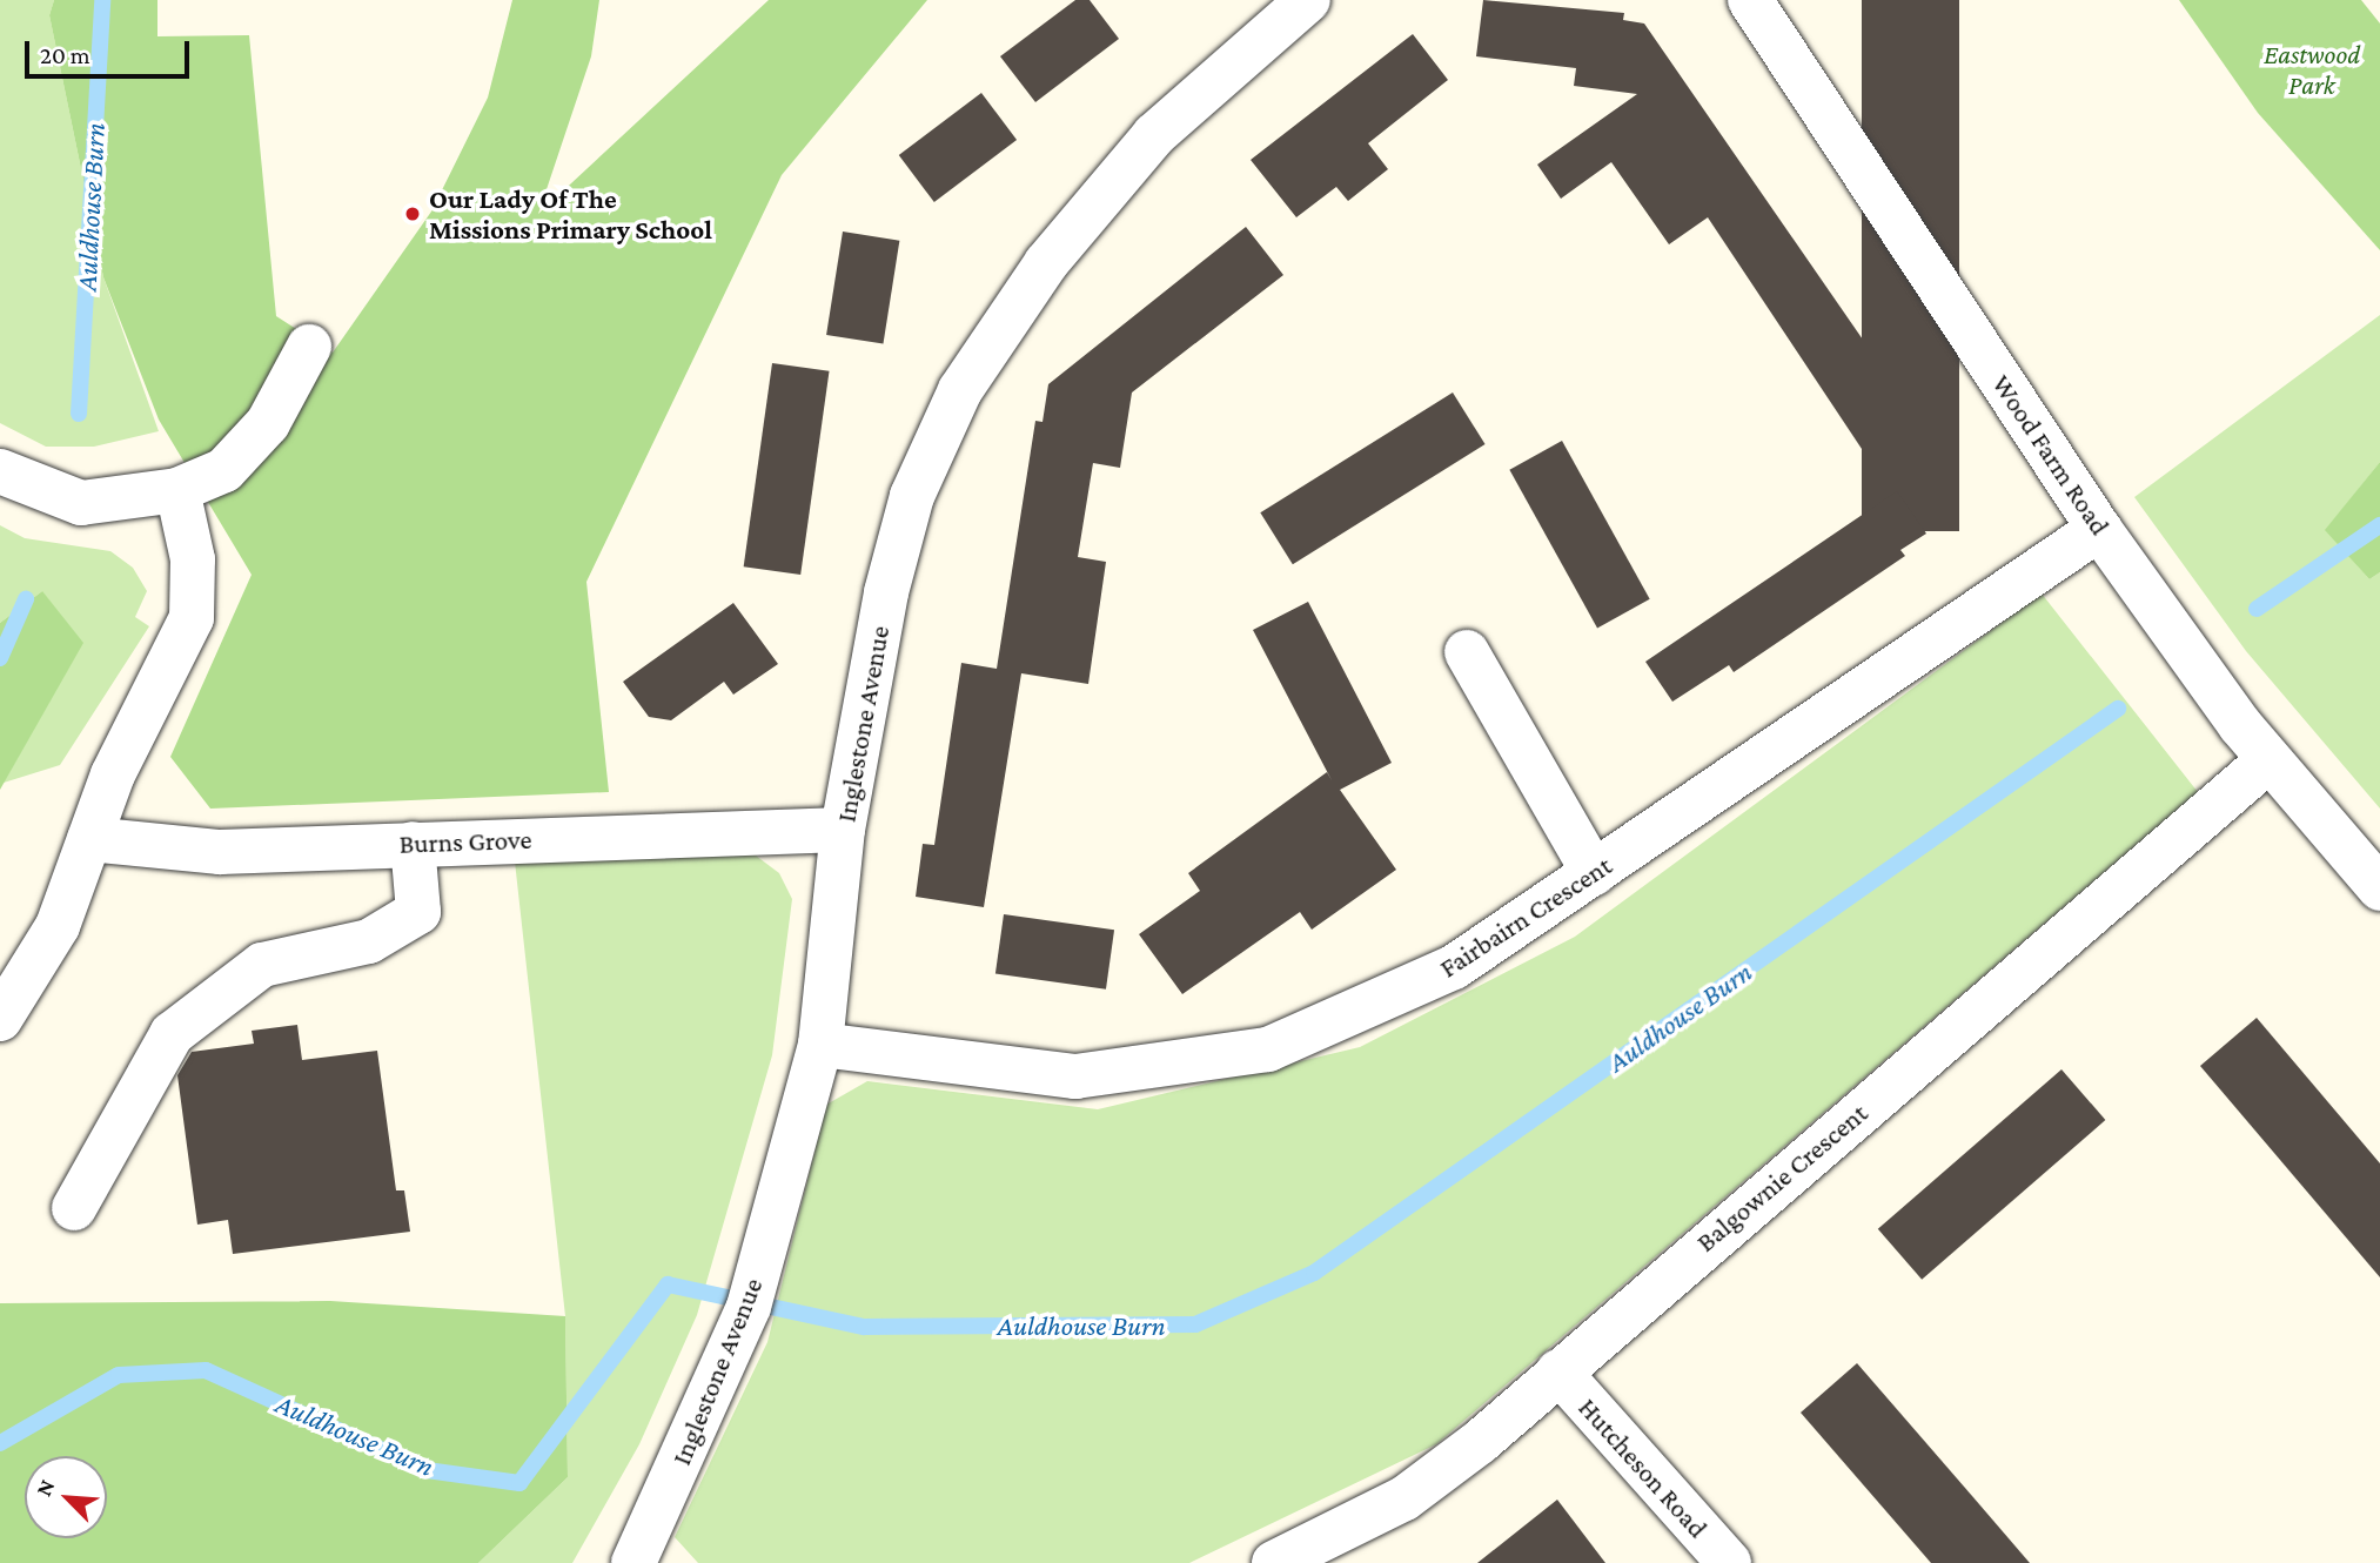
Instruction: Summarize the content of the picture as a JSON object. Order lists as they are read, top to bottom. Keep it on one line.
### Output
{"streets":{"street":["Wood Farm Road","Inglestone Avenue","Burns Grove","Fairbairn Crescent","Balgownie Crescent","Hutcheson Road"]},"crossings":[["Wood Farm Road","Fairbairn Crescent"],["Wood Farm Road","Balgownie Crescent"],["Inglestone Avenue","Burns Grove"],["Inglestone Avenue","Fairbairn Crescent"],["Balgownie Crescent","Hutcheson Road"]],"water":["Auldhouse Burn"],"parks":["Eastwood Park"],"places":["Our Lady Of The Missions Primary School"],"scale_bar":"20 m","north":"top left"}
